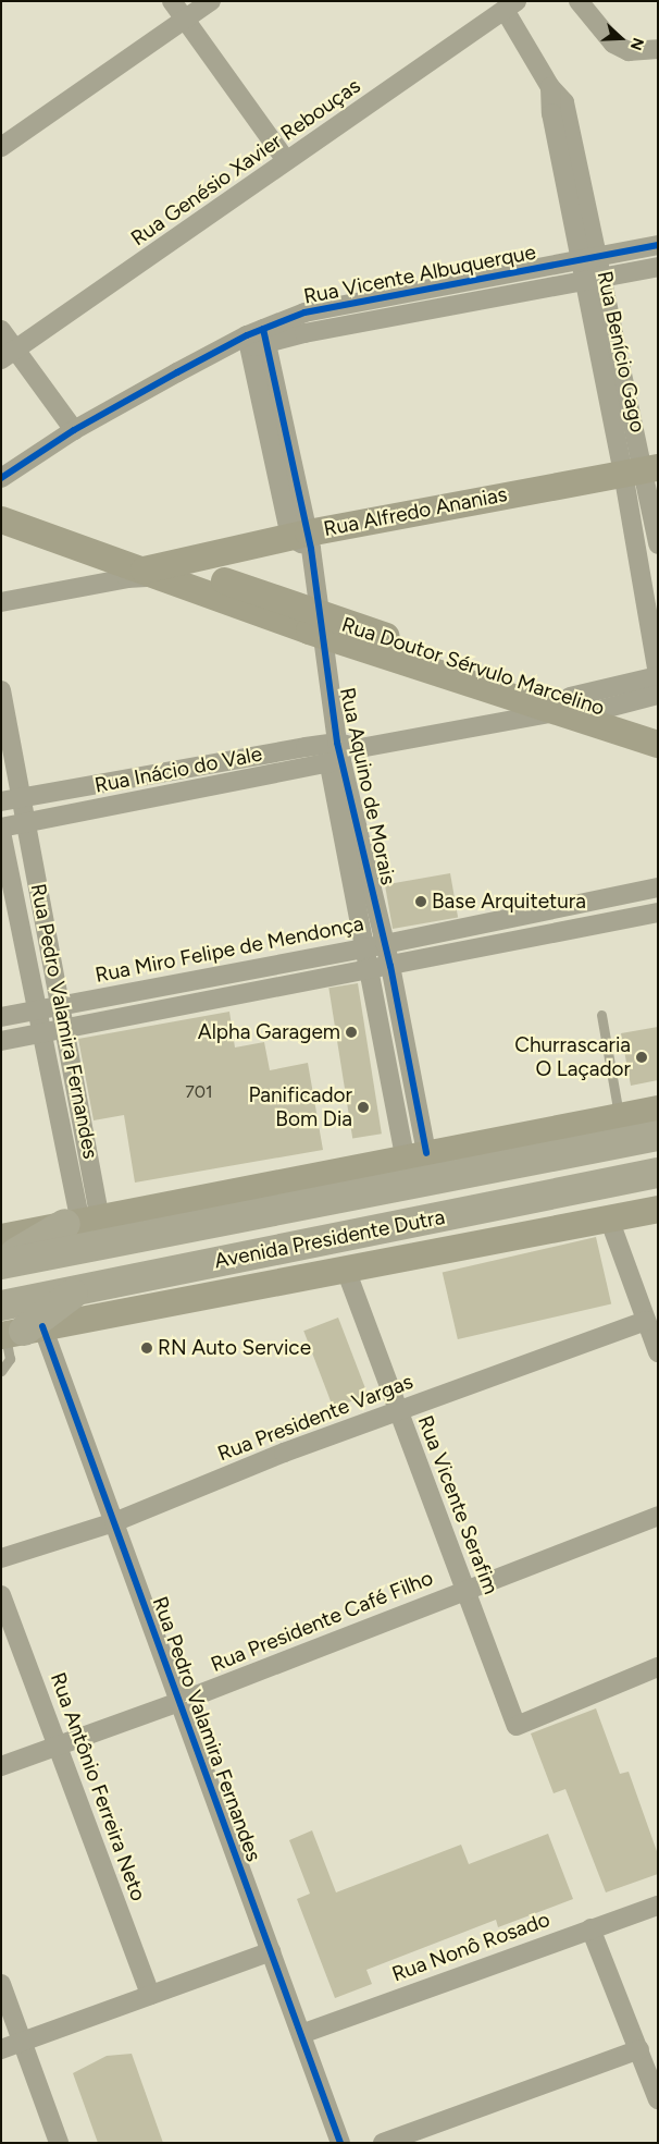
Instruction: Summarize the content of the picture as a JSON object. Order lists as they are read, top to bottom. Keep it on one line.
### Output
{"streets":{"main road":["Rua Alfredo Ananias","Rua Doutor Sérvulo Marcelino","Avenida Presidente Dutra"],"street":["Rua Genésio Xavier Rebouças","Rua Vicente Albuquerque","Rua Benício Gago","Rua Inácio do Vale","Rua Aquino de Morais","Rua Miro Felipe de Mendonça","Rua Pedro Valamira Fernandes","Rua Presidente Vargas","Rua Vicente Serafim","Rua Presidente Café Filho","Rua Antônio Ferreira Neto","Rua Nonô Rosado"]},"crossings":[["Rua Genésio Xavier Rebouças","Rua Benício Gago"],["Rua Vicente Albuquerque","Rua Benício Gago"],["Rua Vicente Albuquerque","Rua Aquino de Morais"],["Rua Benício Gago","Rua Alfredo Ananias"],["Rua Benício Gago","Rua Inácio do Vale"],["Rua Alfredo Ananias","Rua Doutor Sérvulo Marcelino"],["Rua Alfredo Ananias","Rua Aquino de Morais"],["Rua Doutor Sérvulo Marcelino","Rua Inácio do Vale"],["Rua Doutor Sérvulo Marcelino","Rua Aquino de Morais"],["Rua Inácio do Vale","Rua Aquino de Morais"],["Rua Inácio do Vale","Rua Pedro Valamira Fernandes"],["Rua Aquino de Morais","Rua Miro Felipe de Mendonça"],["Rua Miro Felipe de Mendonça","Rua Pedro Valamira Fernandes"],["Rua Pedro Valamira Fernandes","Avenida Presidente Dutra"],["Rua Pedro Valamira Fernandes","Rua Presidente Vargas"],["Rua Pedro Valamira Fernandes","Rua Presidente Café Filho"],["Rua Pedro Valamira Fernandes","Rua Nonô Rosado"],["Avenida Presidente Dutra","Rua Vicente Serafim"],["Rua Presidente Vargas","Rua Vicente Serafim"],["Rua Vicente Serafim","Rua Presidente Café Filho"],["Rua Presidente Café Filho","Rua Antônio Ferreira Neto"]],"places":["Base Arquitetura","Alpha Garagem","Churrascaria O Laçador","Panificador Bom Dia","RN Auto Service"],"house_numbers":["701"],"north":"right"}
